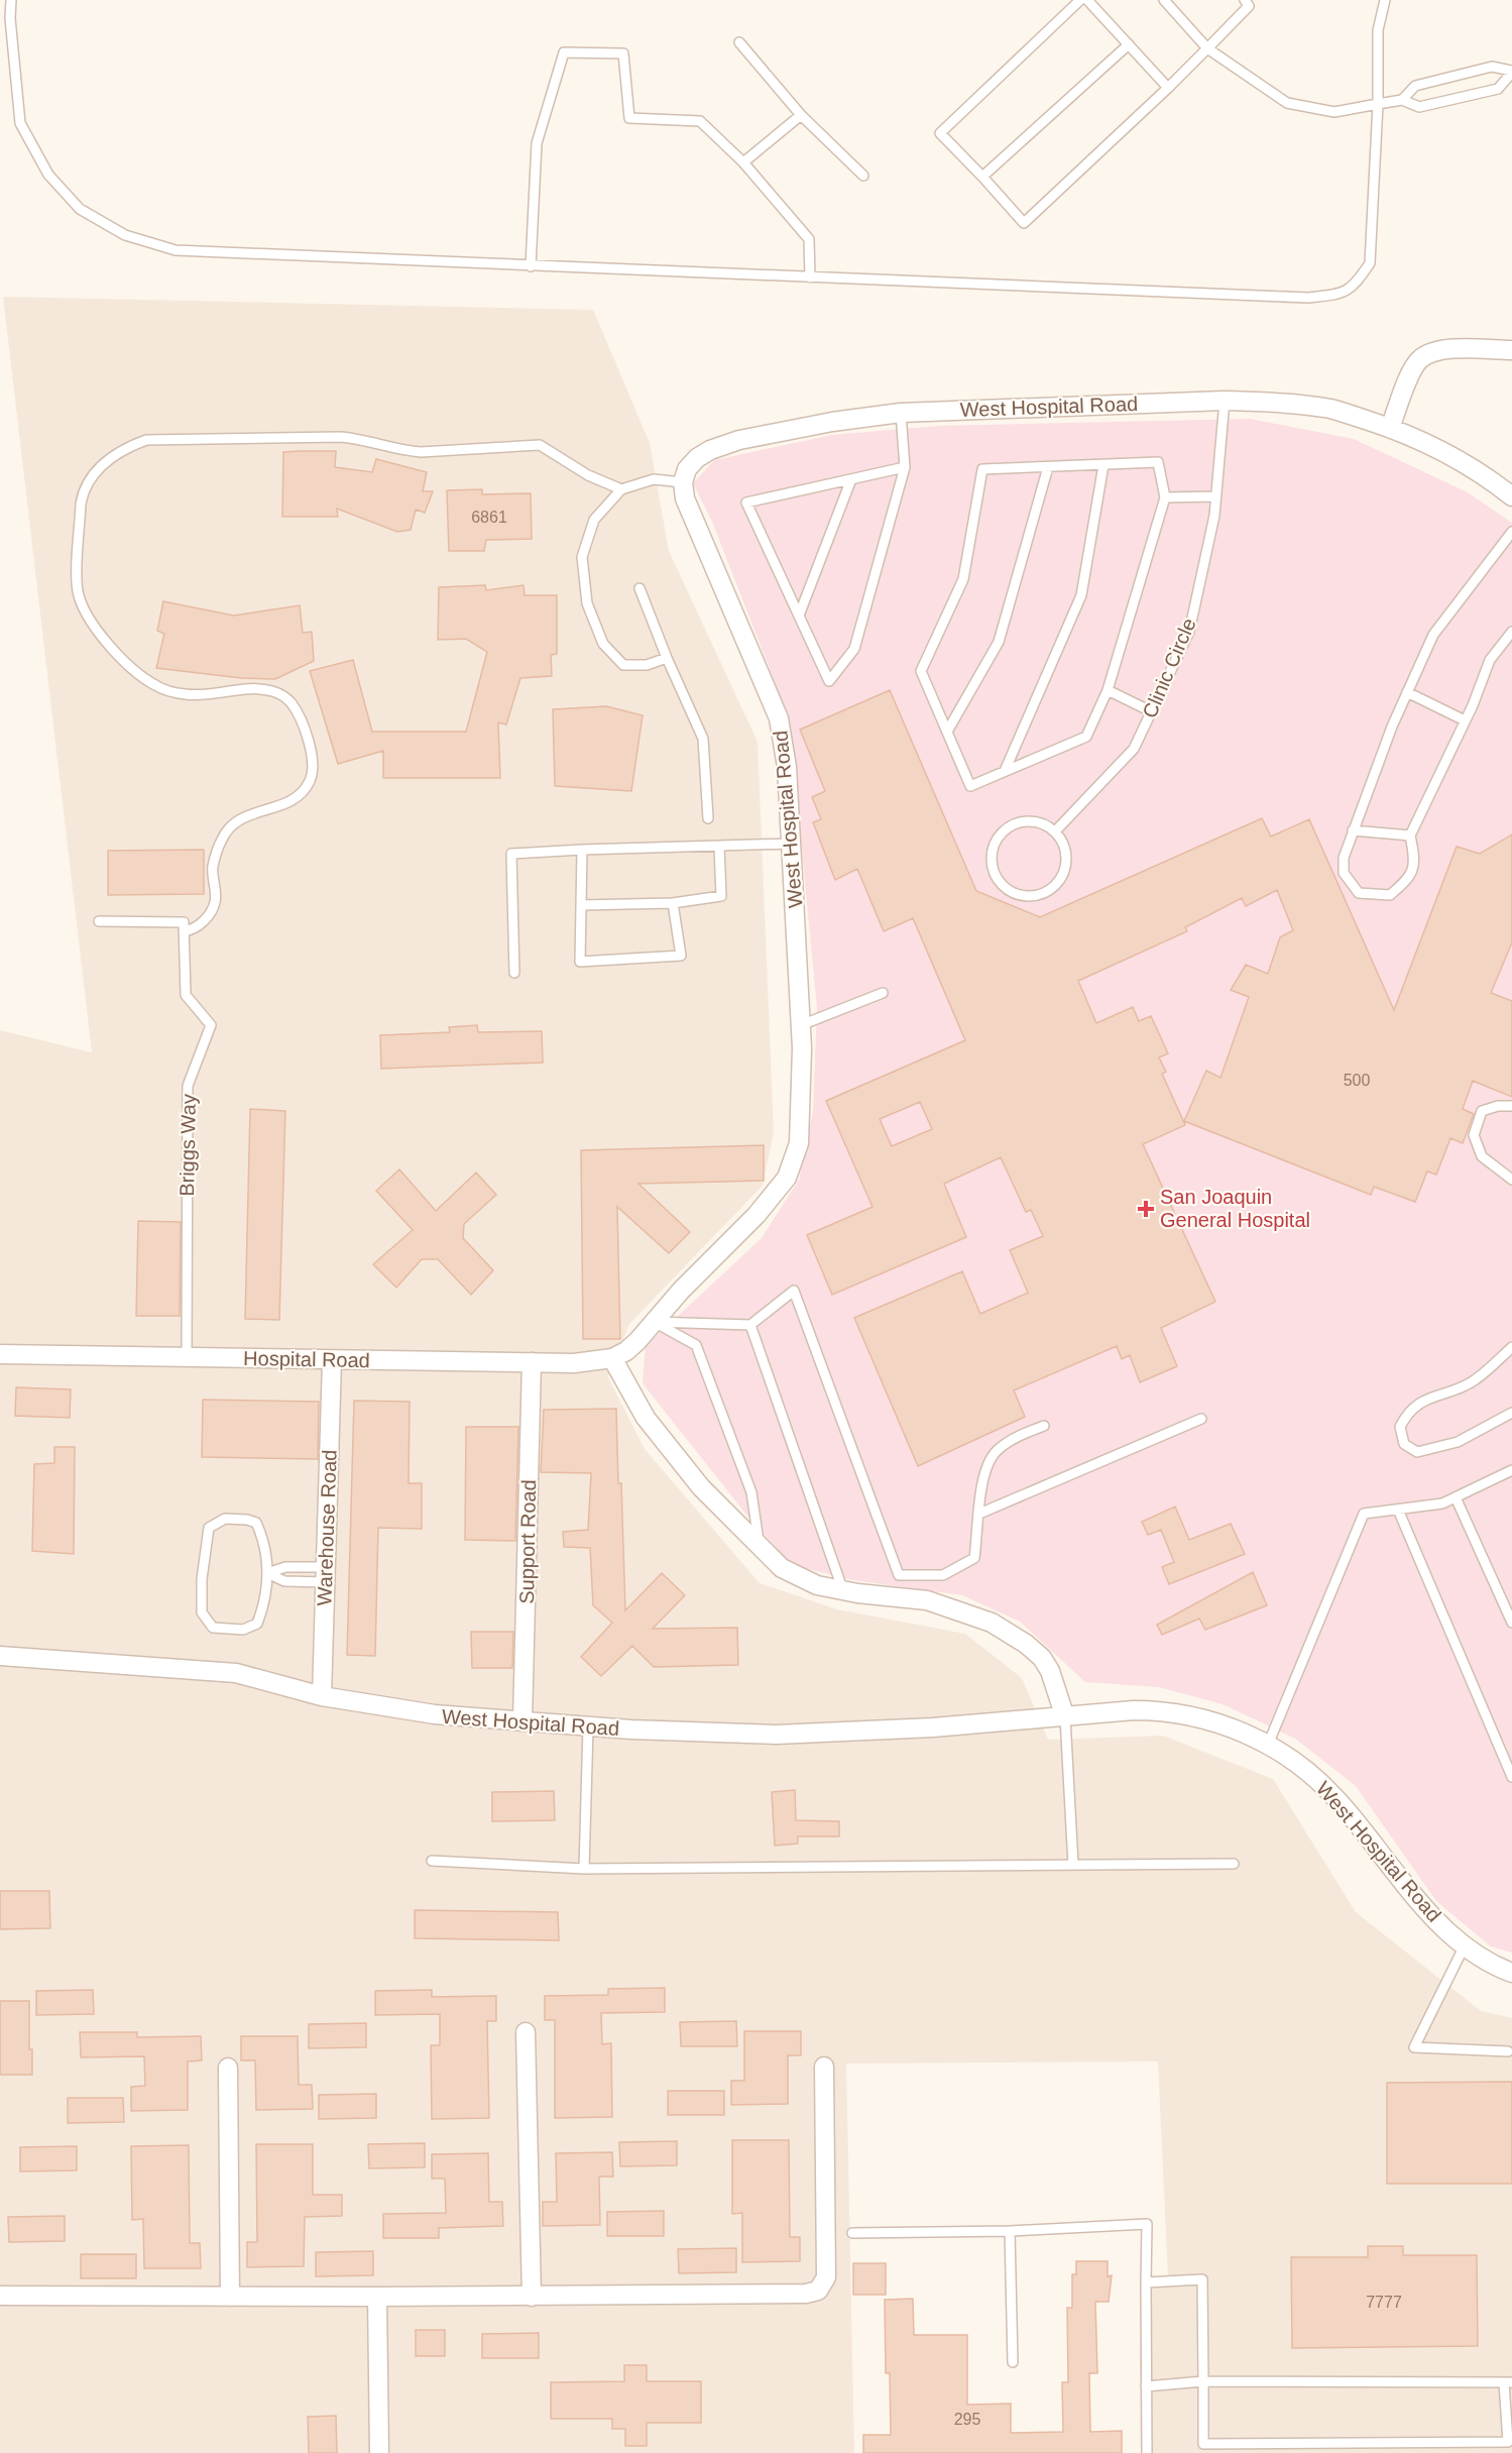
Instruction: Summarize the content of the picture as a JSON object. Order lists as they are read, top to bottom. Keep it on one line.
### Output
{"streets":{"street":["West Hospital Road","Hospital Road","Warehouse Road","Support Road"],"lane":["Clinic Circle","Briggs Way"]},"crossings":[["West Hospital Road","Clinic Circle"],["West Hospital Road","Hospital Road"],["West Hospital Road","Warehouse Road"],["West Hospital Road","Support Road"],["Briggs Way","Hospital Road"],["Hospital Road","Warehouse Road"],["Hospital Road","Support Road"]],"places":{"health":["San Joaquin General Hospital"]},"house_numbers":["6861","500","7777","295"]}
